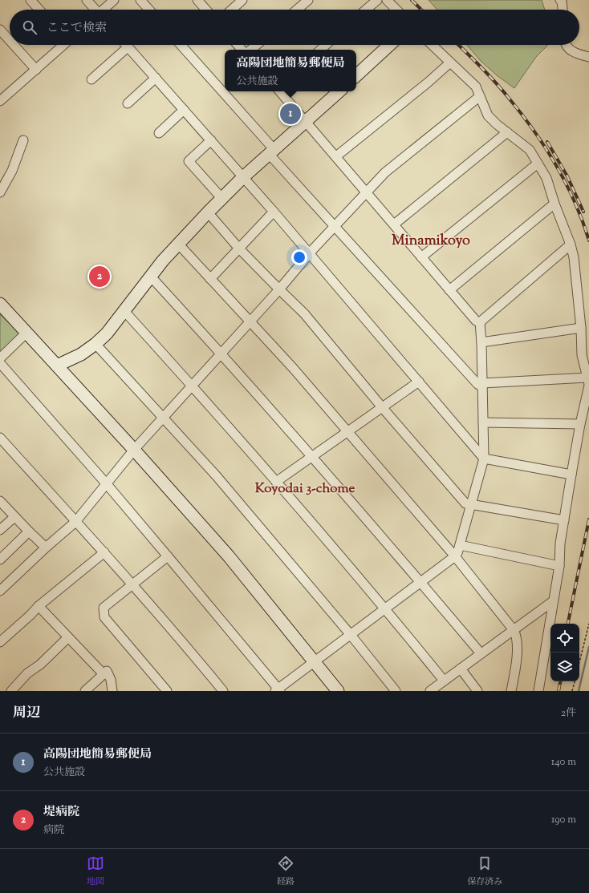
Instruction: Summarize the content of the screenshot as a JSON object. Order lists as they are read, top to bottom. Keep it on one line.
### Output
{"districts":["Minamikoyo","Koyodai 3-chome"],"page":{"search":"ここで検索","popup":["高陽団地簡易郵便局","公共施設"],"pins":["1","2"],"heading":["周辺","2件"],"list":[{"mark":"1","name":"高陽団地簡易郵便局","note":"公共施設","value":"140 m"},{"mark":"2","name":"堤病院","note":"病院","value":"190 m"}],"nav":["地図","経路","保存済み"]}}
